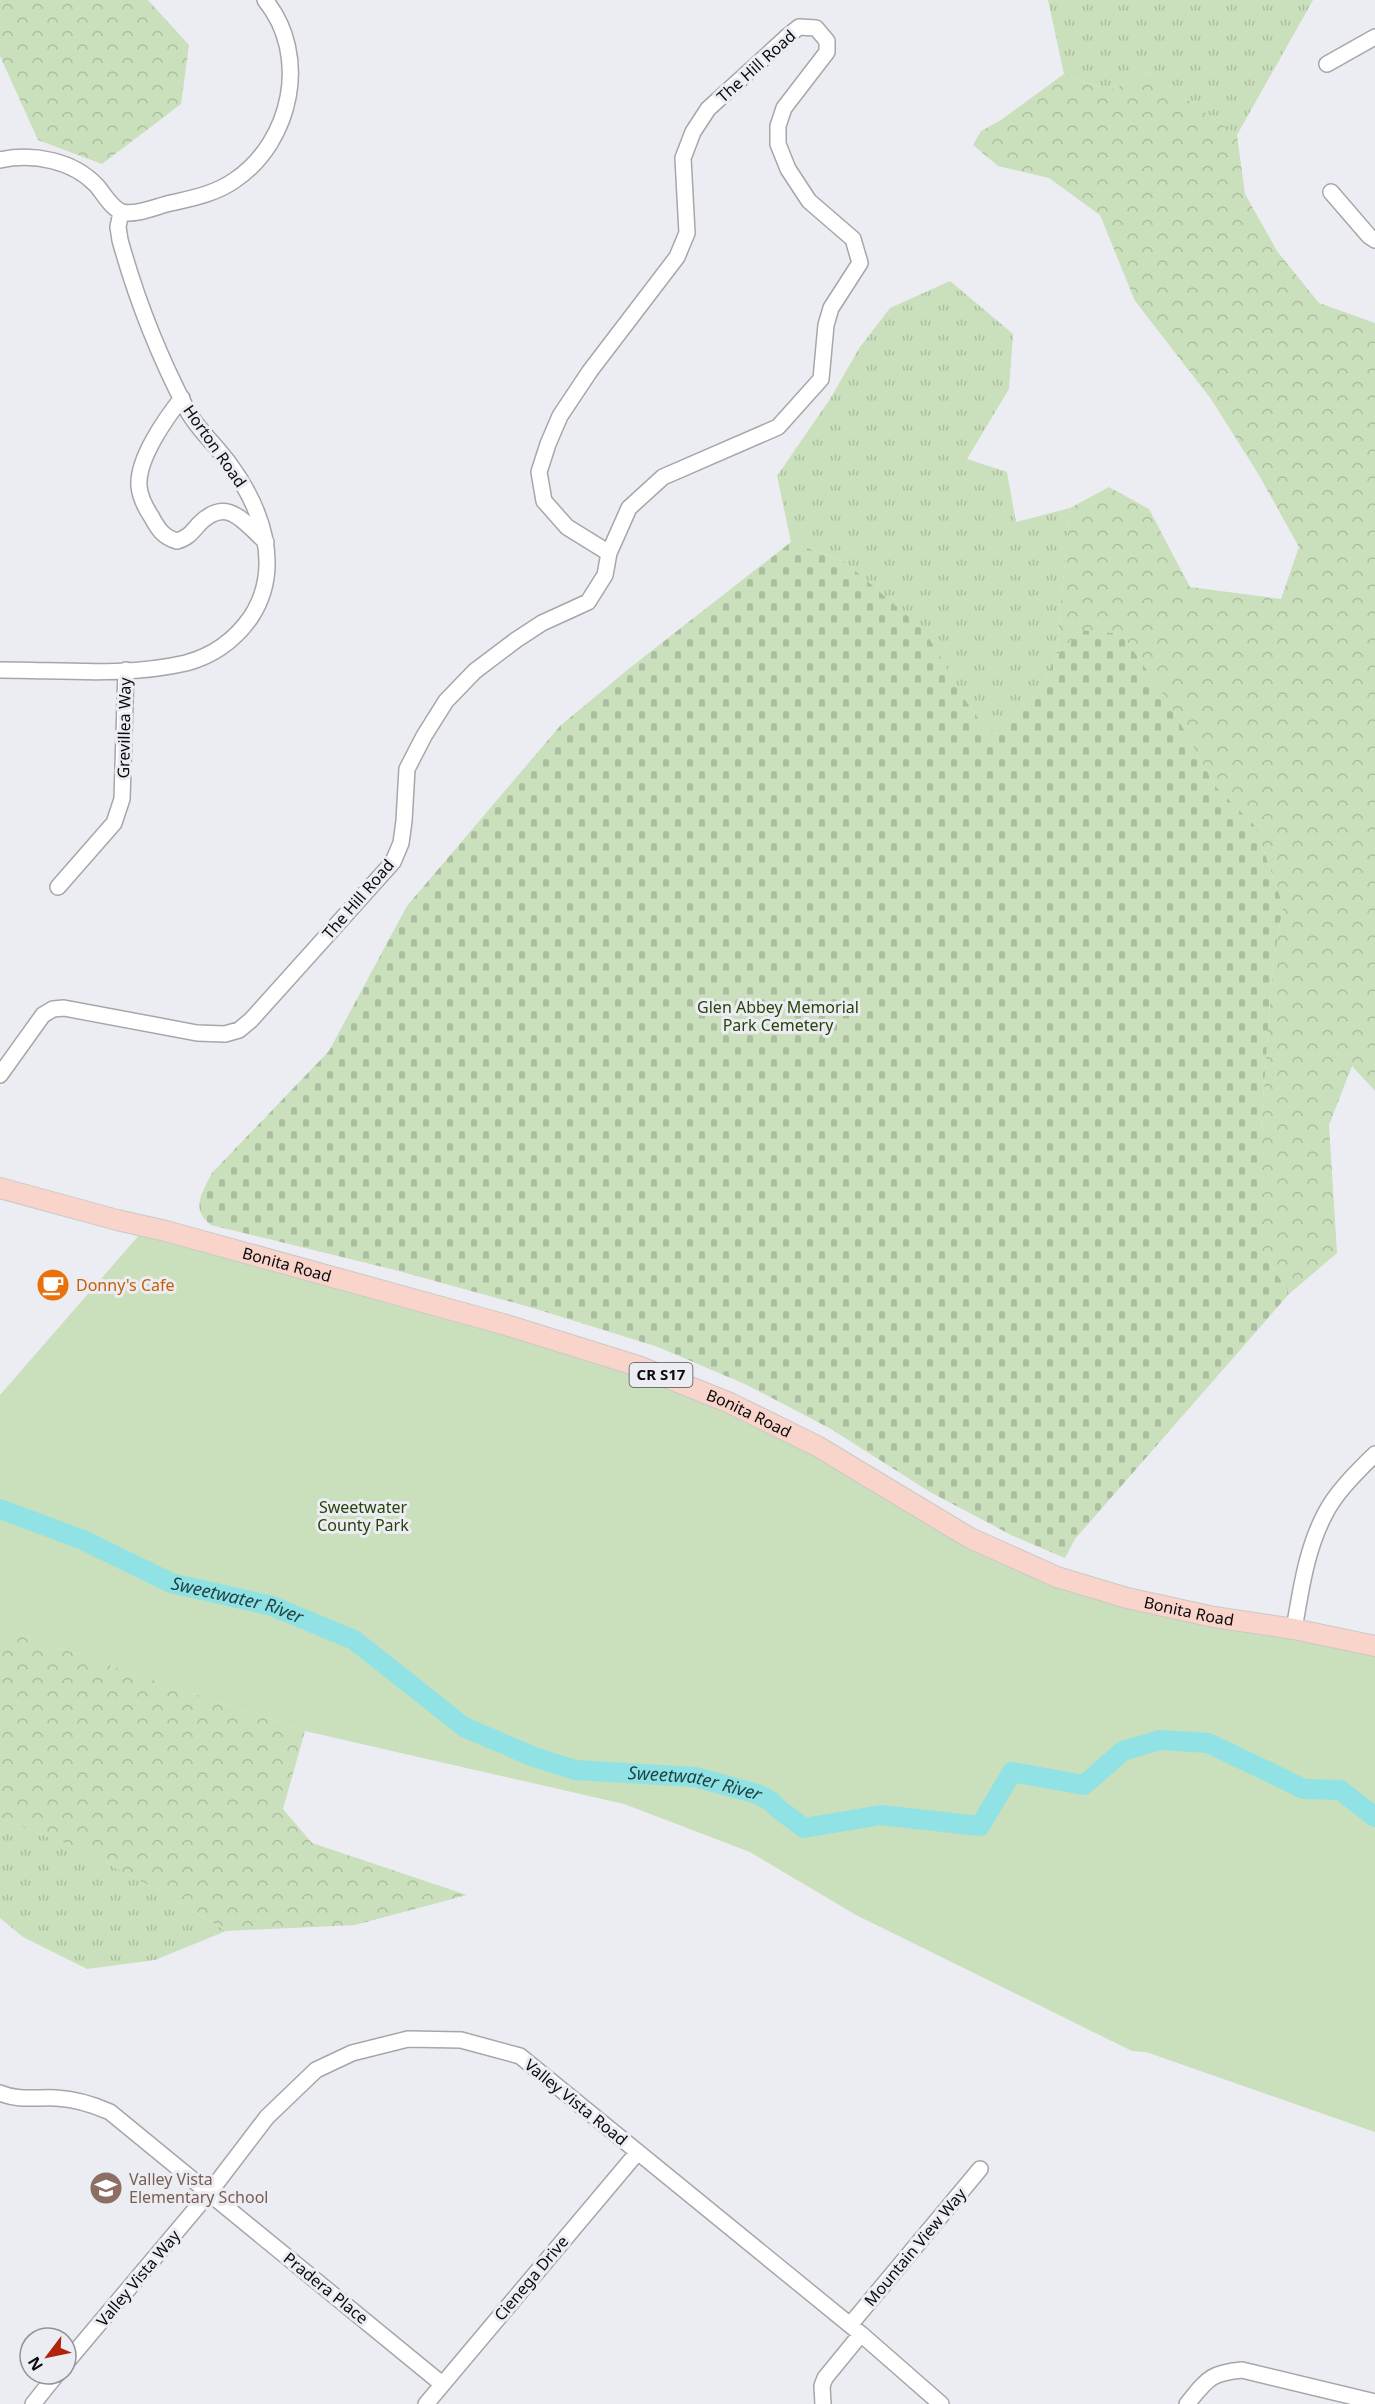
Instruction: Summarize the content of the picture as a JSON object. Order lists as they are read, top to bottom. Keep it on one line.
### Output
{"streets":{"main road":["Bonita Road","CR S17"],"street":["The Hill Road","Horton Road","Grevillea Way","Valley Vista Road","Mountain View Way","Valley Vista Way","Cienega Drive","Pradera Place"]},"crossings":[["Horton Road","Grevillea Way"],["Valley Vista Road","Mountain View Way"],["Valley Vista Road","Valley Vista Way"],["Valley Vista Road","Cienega Drive"],["Valley Vista Road","Pradera Place"],["Valley Vista Way","Pradera Place"],["Cienega Drive","Pradera Place"]],"water":["Sweetwater River"],"parks":["Glen Abbey Memorial Park Cemetery","Sweetwater County Park"],"places":{"cafe":["Donny's Cafe"],"school or university":["Valley Vista Elementary School"]},"north":"bottom left"}
